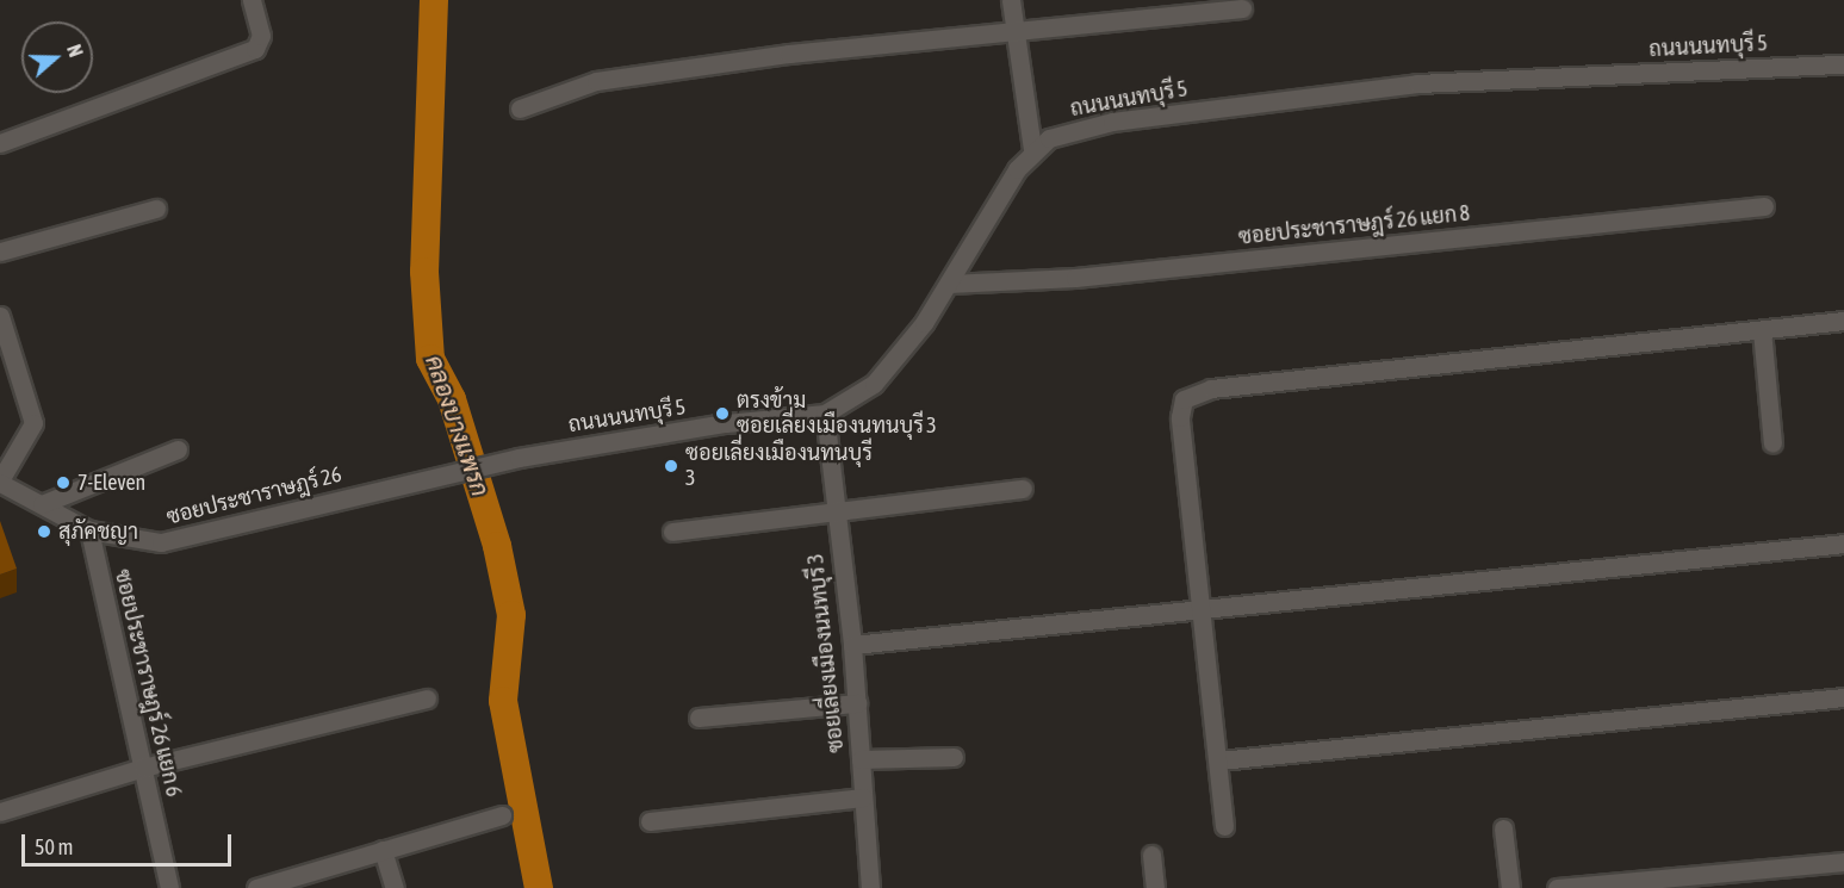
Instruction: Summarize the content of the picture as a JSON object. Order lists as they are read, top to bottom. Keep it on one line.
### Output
{"streets":{"street":["ถนนนนทบุรี 5","ซอยประชาราษฎร์ 26 แยก 8","ซอยประชาราษฎร์ 26","ซอยเลี่ยงเมืองนนทบุรี 3","ซอยประชาราษฎร์ 26 แยก 6"]},"crossings":[["ถนนนนทบุรี 5","ซอยประชาราษฎร์ 26 แยก 8"],["ถนนนนทบุรี 5","ซอยประชาราษฎร์ 26"],["ถนนนนทบุรี 5","ซอยเลี่ยงเมืองนนทบุรี 3"],["ซอยประชาราษฎร์ 26","ซอยประชาราษฎร์ 26 แยก 6"]],"water":["คลองบางแพรก"],"places":["ตรงข้าม ซอยเลี่ยงเมืองนทนบุรี 3","ซอยเลี่ยงเมืองนทนบุรี 3","7-Eleven","สุภัคชญา"],"scale_bar":"50 m","north":"right"}
